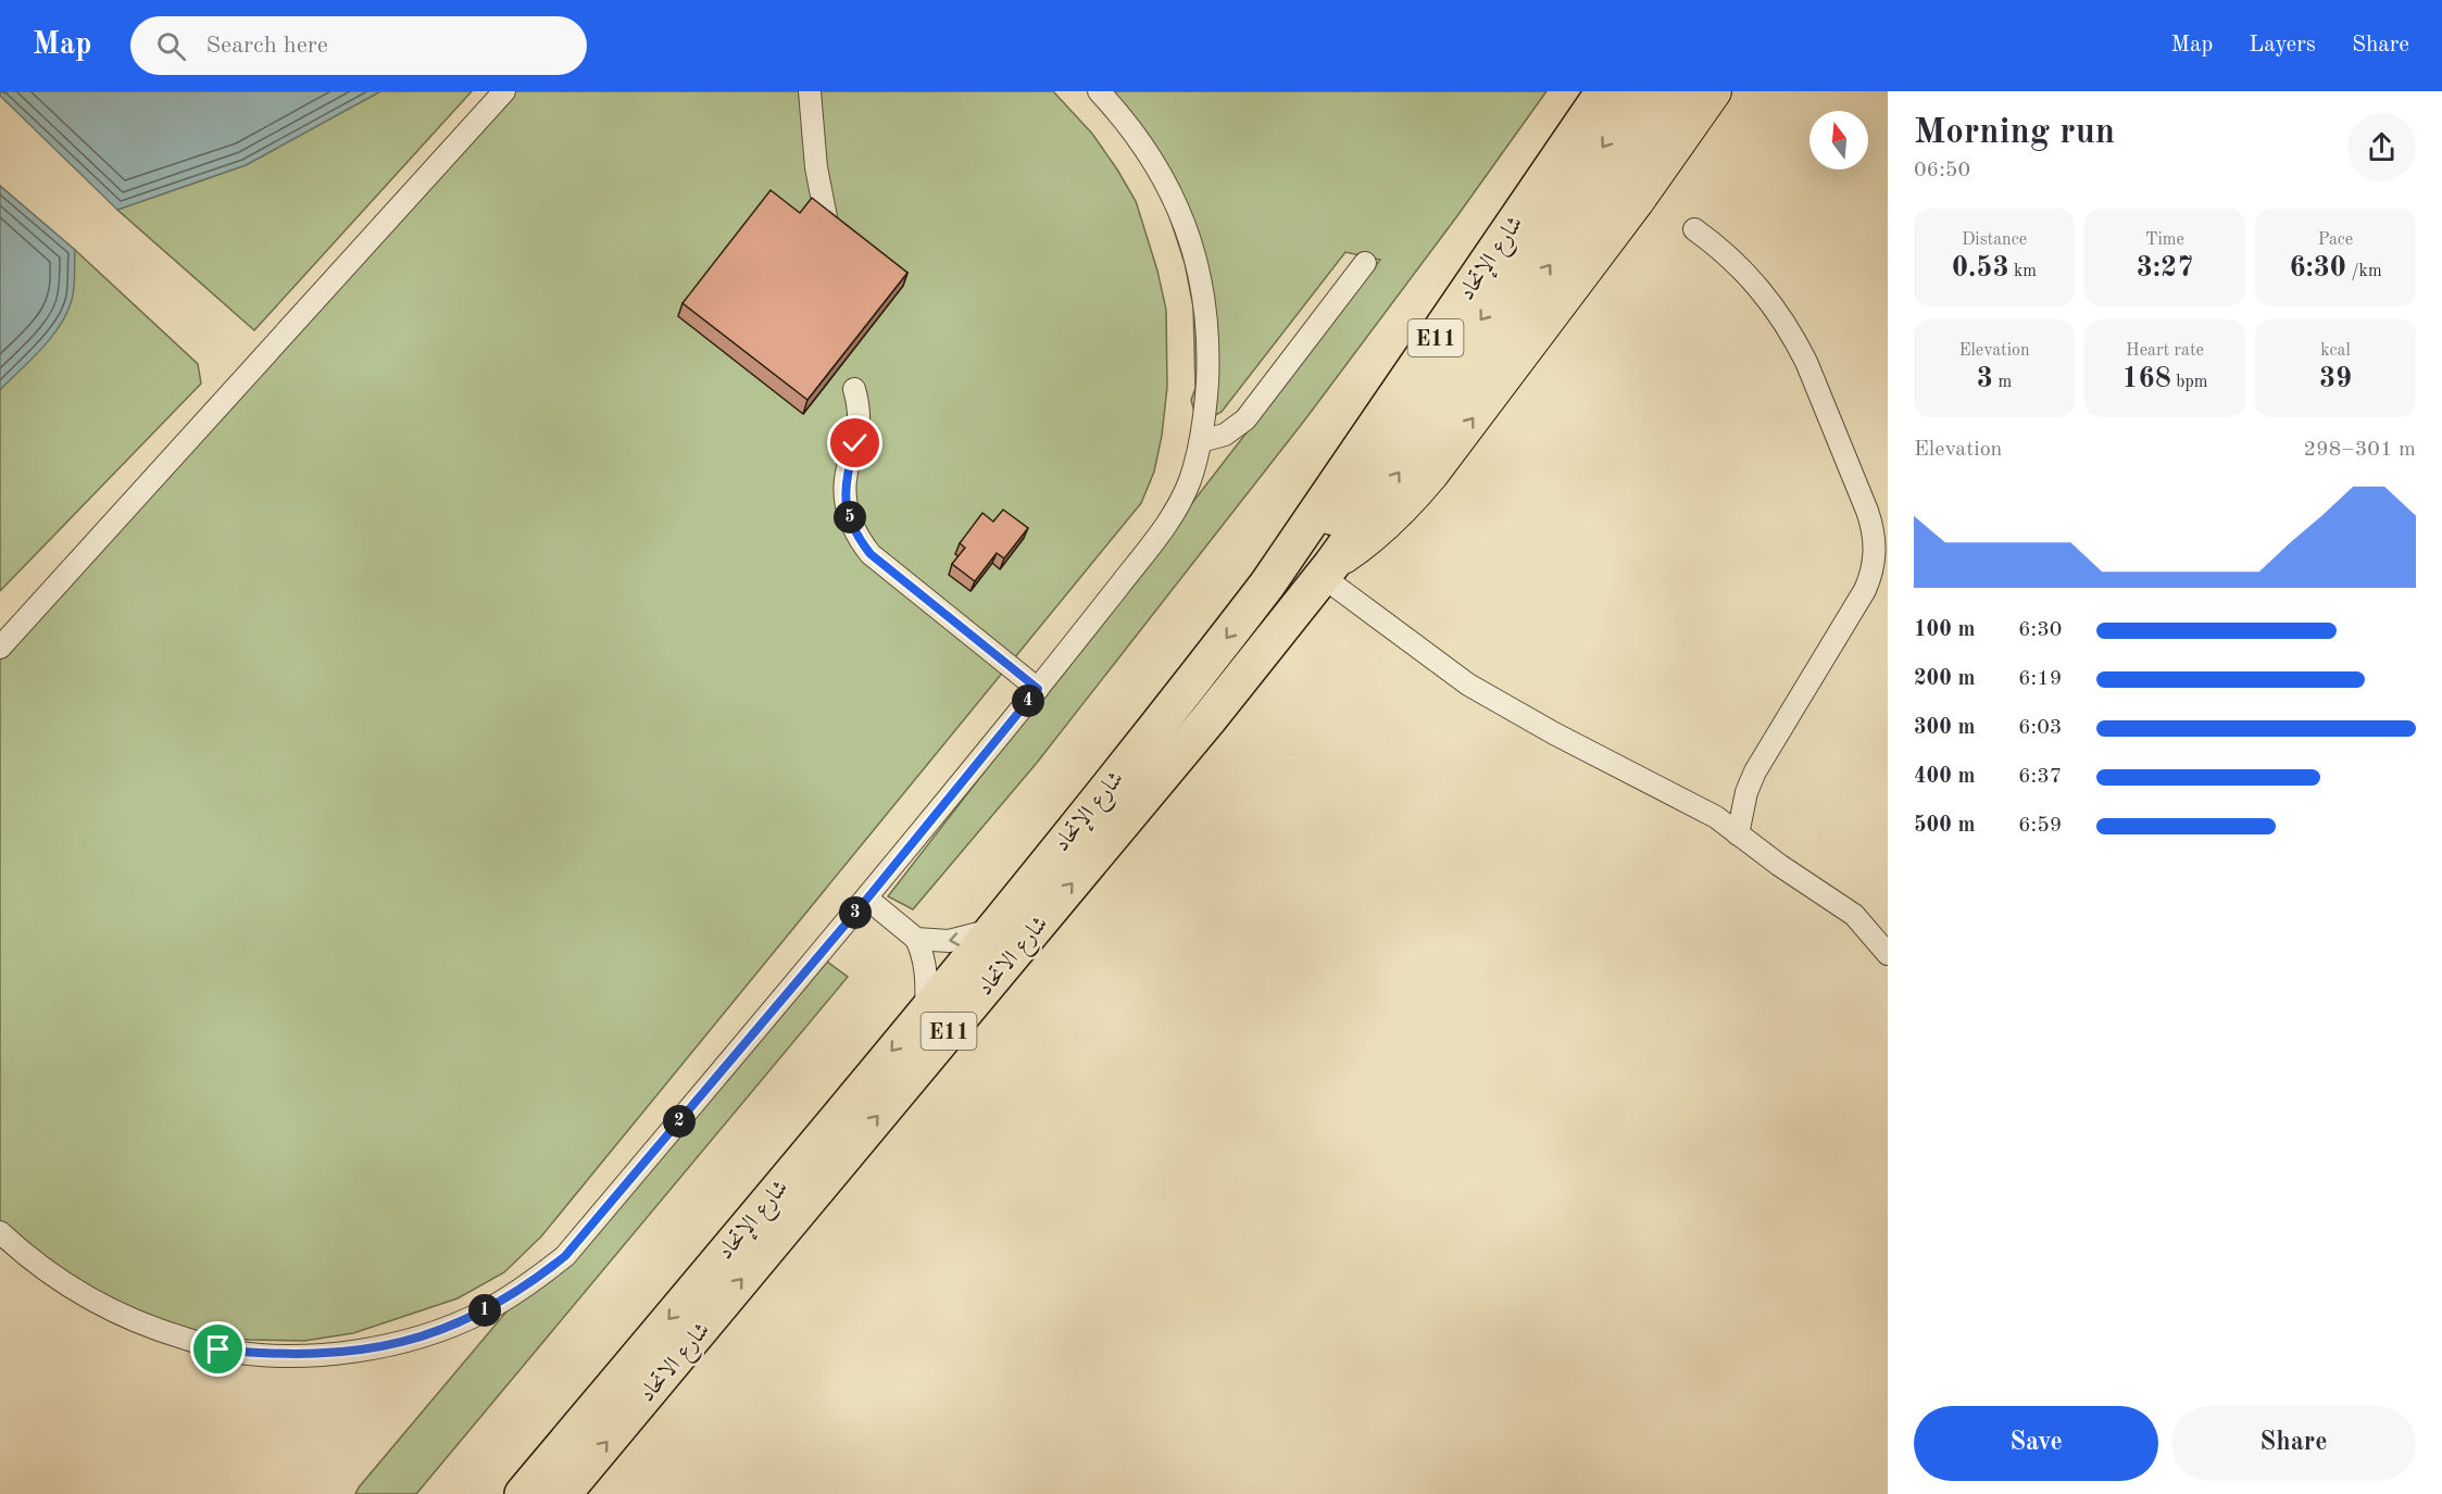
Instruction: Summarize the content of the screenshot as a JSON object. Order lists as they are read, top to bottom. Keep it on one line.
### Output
{"streets":{"highway":["شارع الإتحاد","E11","شارع الاتحاد"]},"crossings":[["E11","شارع الاتحاد"]],"one_way":["شارع الإتحاد","شارع الاتحاد"],"north":"top","page":{"header":"Map","search":"Search here","nav":["Map","Layers","Share"],"heading":["Morning run","06:50"],"stats":[["Distance","0.53 km"],["Time","3:27"],["Pace","6:30 /km"],["Elevation","3 m"],["Heart rate","168 bpm"],["kcal","39"]],"chart":["Elevation","298–301 m"],"pins":["5","4","3","2","1"],"list":[{"name":"100 m","note":"6:30"},{"name":"200 m","note":"6:19"},{"name":"300 m","note":"6:03"},{"name":"400 m","note":"6:37"},{"name":"500 m","note":"6:59"}],"buttons":["Save","Share"]}}
